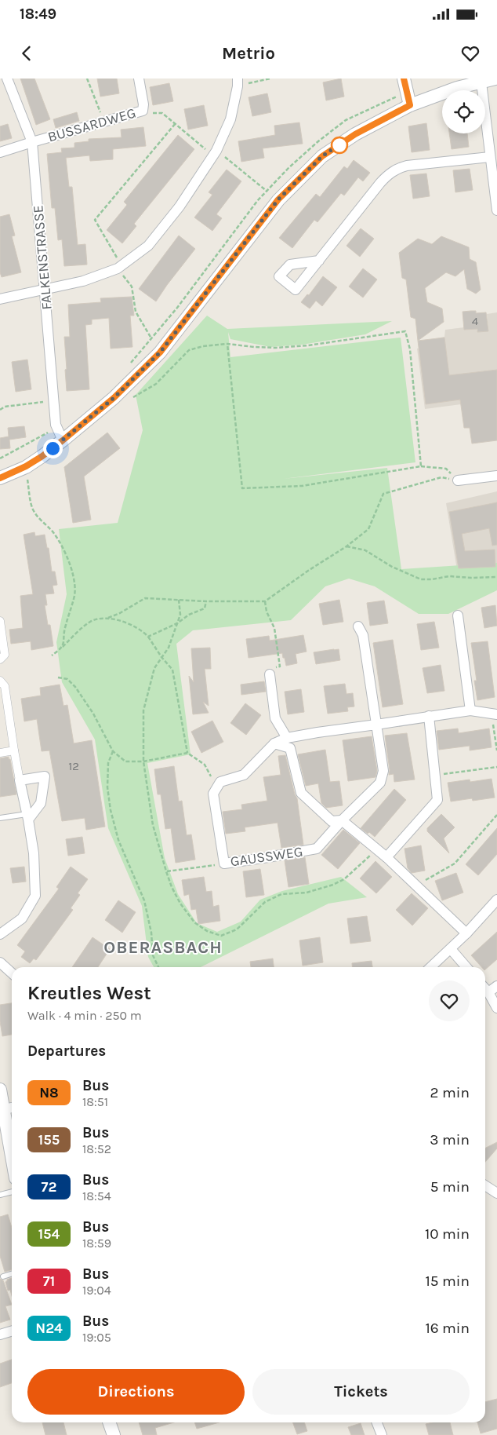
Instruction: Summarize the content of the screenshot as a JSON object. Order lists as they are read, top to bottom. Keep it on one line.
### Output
{"streets":{"street":["BUSSARDWEG","FALKENSTRASSE","GAUSSWEG"]},"crossings":[["BUSSARDWEG","FALKENSTRASSE"]],"districts":["OBERASBACH"],"lines":["bus line N8"],"house_numbers":["4","12"],"page":{"status":"18:49","header":"Metrio","heading":[["Kreutles West","Walk · 4 min · 250 m"],"Departures"],"list":[{"mark":"N8","name":"Bus","note":"18:51","value":"2 min"},{"mark":"155","name":"Bus","note":"18:52","value":"3 min"},{"mark":"72","name":"Bus","note":"18:54","value":"5 min"},{"mark":"154","name":"Bus","note":"18:59","value":"10 min"},{"mark":"71","name":"Bus","note":"19:04","value":"15 min"},{"mark":"N24","name":"Bus","note":"19:05","value":"16 min"}],"buttons":["Directions","Tickets"]}}
